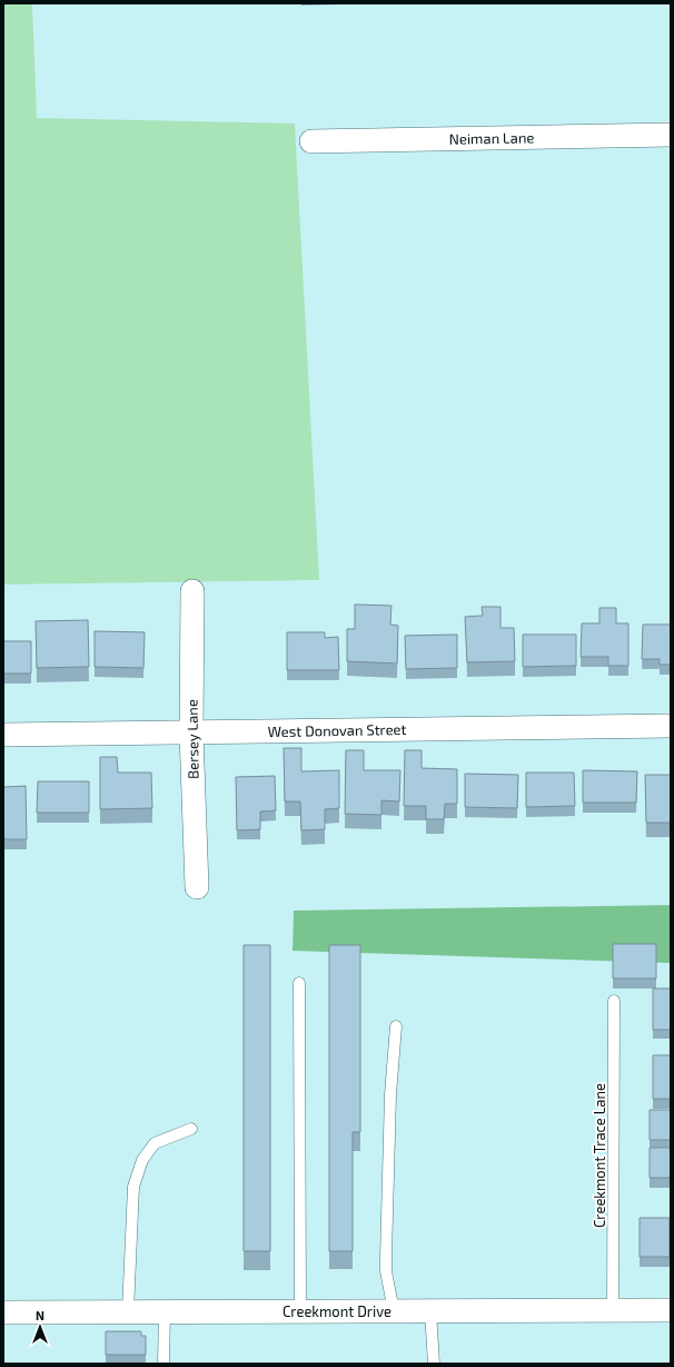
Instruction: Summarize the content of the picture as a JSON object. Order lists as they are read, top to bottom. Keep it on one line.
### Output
{"streets":{"street":["Neiman Lane","West Donovan Street","Bersey Lane","Creekmont Drive"],"lane":["Creekmont Trace Lane"]},"crossings":[["West Donovan Street","Bersey Lane"],["Creekmont Trace Lane","Creekmont Drive"]],"north":"top"}
